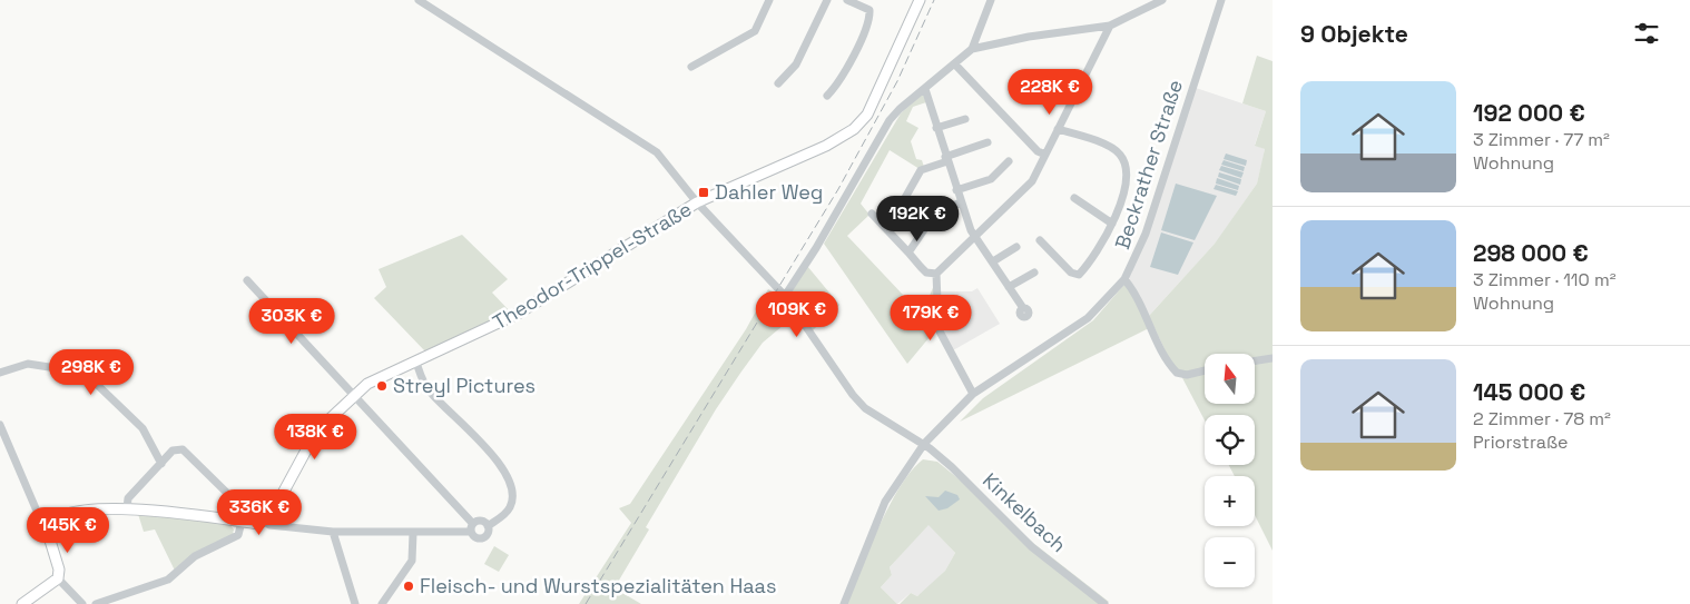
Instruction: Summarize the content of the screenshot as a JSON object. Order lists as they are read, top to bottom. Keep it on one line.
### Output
{"streets":{"main road":["Theodor-Trippel-Straße"],"street":["Beckrather Straße","Kinkelbach"]},"crossings":[["Beckrather Straße","Kinkelbach"]],"places":{"transit":["Dahler Weg"],"other":["Streyl Pictures","Fleisch- und Wurstspezialitäten Haas"]},"north":"top","page":{"heading":"9 Objekte","list":[{"name":"192 000 €","note":"3 Zimmer · 77 m² · Wohnung"},{"name":"298 000 €","note":"3 Zimmer · 110 m² · Wohnung"},{"name":"145 000 €","note":"2 Zimmer · 78 m² · Priorstraße"}],"price":["228K €","192K €","109K €","179K €","303K €","298K €","138K €","336K €","145K €"],"map_buttons":["+","−"]}}
